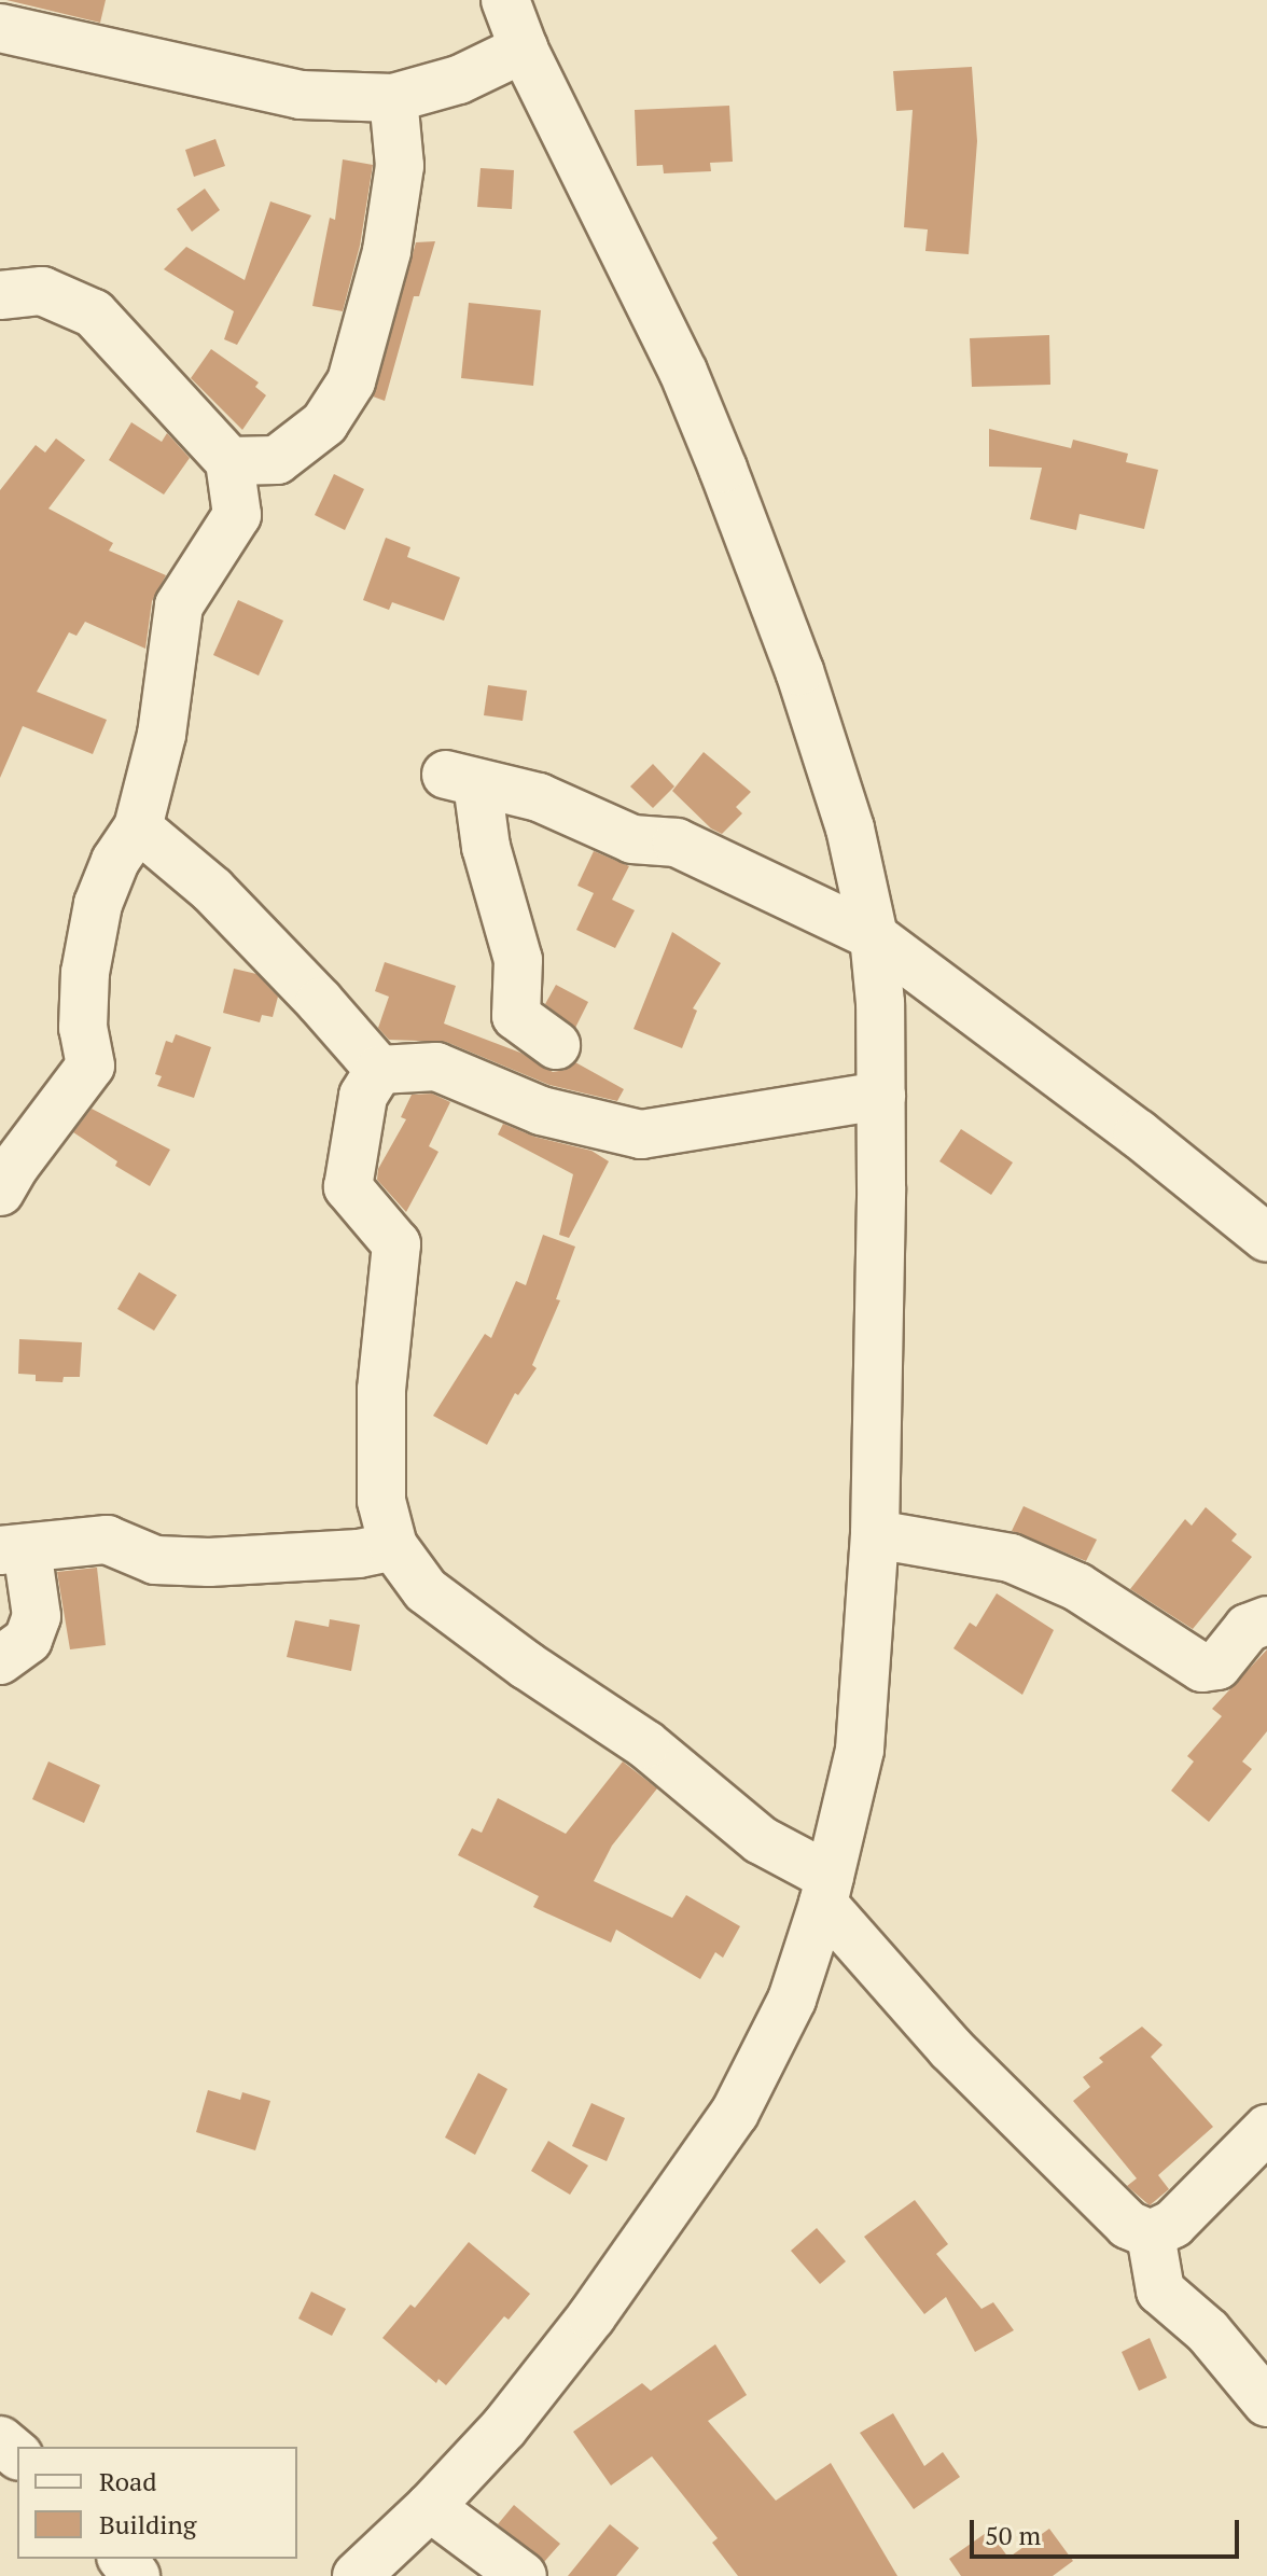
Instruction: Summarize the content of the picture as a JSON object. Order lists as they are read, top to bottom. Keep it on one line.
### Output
{"legend":["Road","Building"],"scale_bar":"50 m"}
